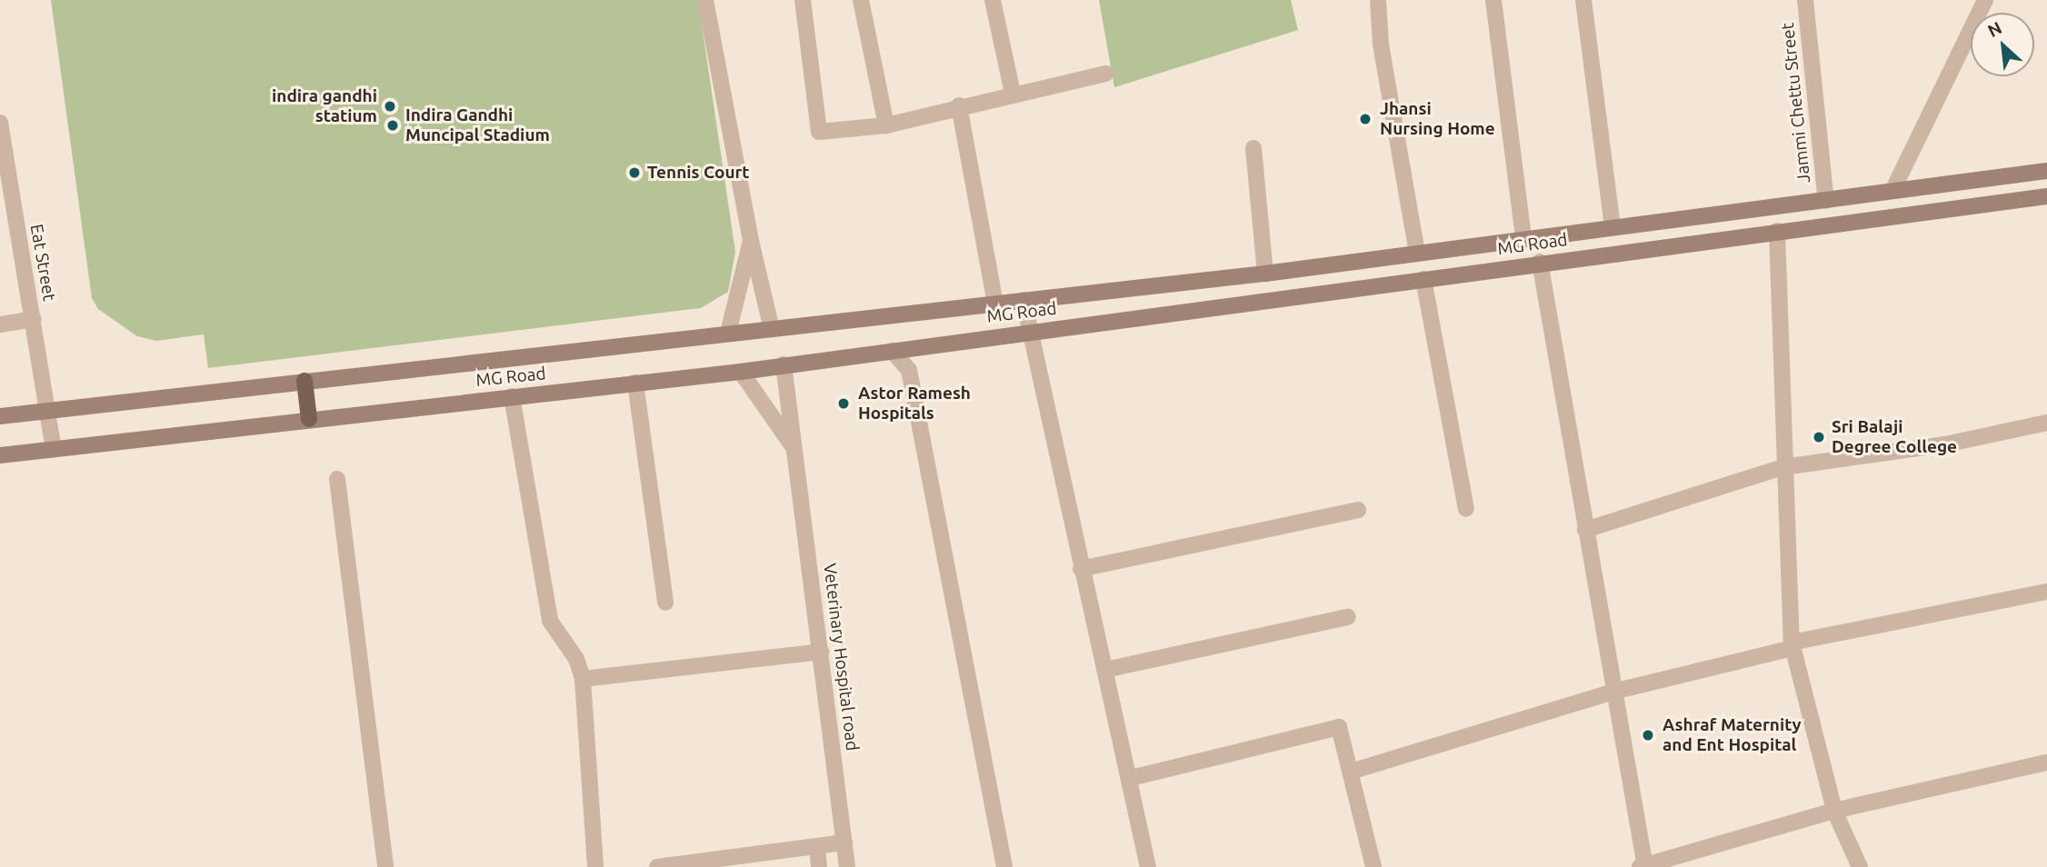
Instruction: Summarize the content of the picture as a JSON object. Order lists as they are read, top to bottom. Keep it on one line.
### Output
{"streets":{"main road":["MG Road"],"street":["Jammi Chettu Street","Eat Street","Veterinary Hospital road"]},"crossings":[["Jammi Chettu Street","MG Road"],["MG Road","Eat Street"],["MG Road","Veterinary Hospital road"]],"places":["indira gandhi statium","Jhansi Nursing Home","Indira Gandhi Muncipal Stadium","Tennis Court","Astor Ramesh Hospitals","Sri Balaji Degree College","Ashraf Maternity and Ent Hospital"],"north":"top left"}
